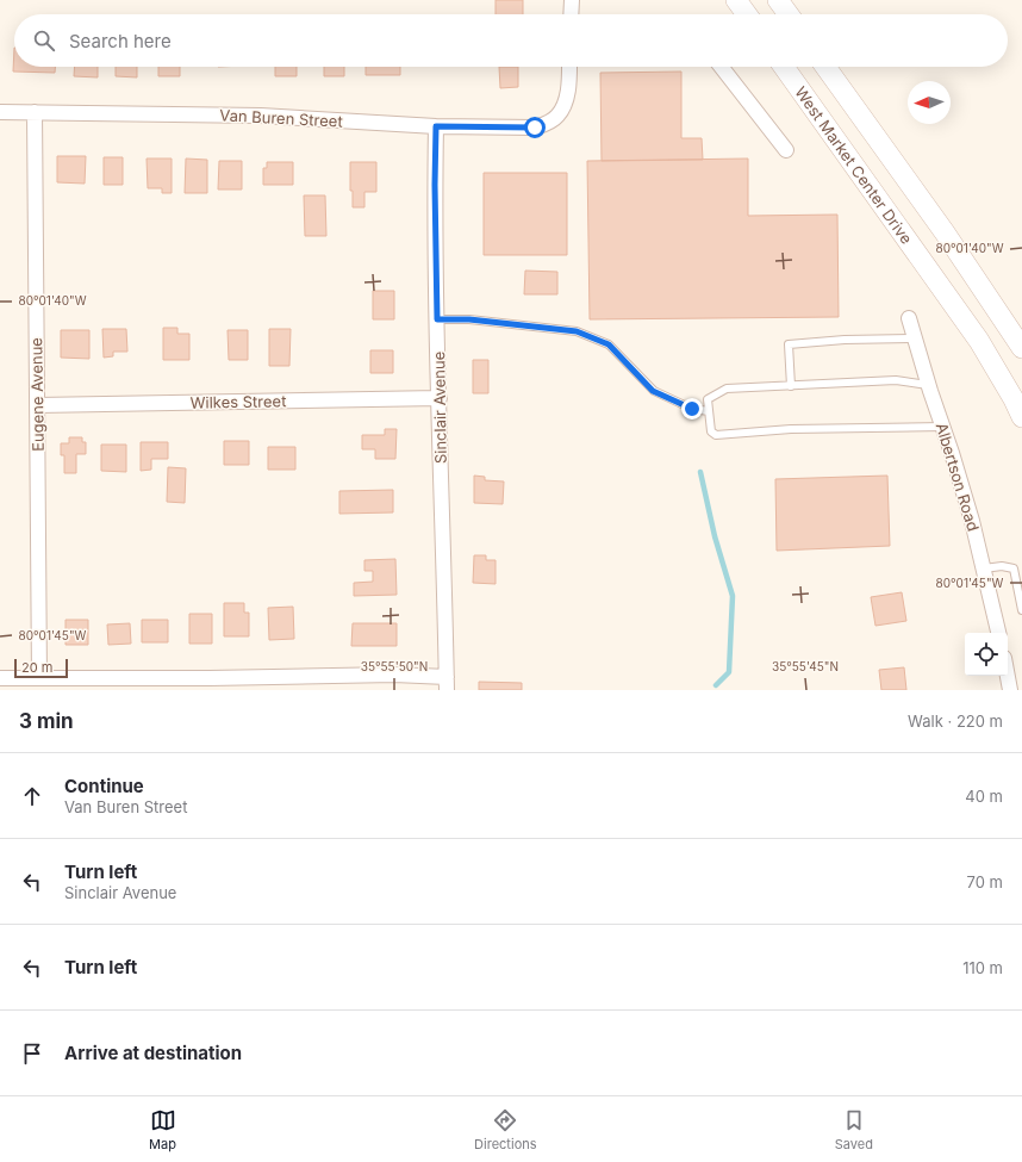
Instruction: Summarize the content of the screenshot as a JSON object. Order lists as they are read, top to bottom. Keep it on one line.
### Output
{"streets":{"main road":["West Market Center Drive"],"street":["Van Buren Street","Eugene Avenue","Wilkes Street","Sinclair Avenue","Albertson Road"]},"crossings":[["Van Buren Street","Eugene Avenue"],["Van Buren Street","Sinclair Avenue"],["Eugene Avenue","Wilkes Street"],["Wilkes Street","Sinclair Avenue"]],"scale_bar":"20 m","north":"left","page":{"search":"Search here","scale":"20 m","heading":["3 min","Walk · 220 m"],"list":[["Continue","Van Buren Street","40 m"],["Turn left","Sinclair Avenue","70 m"],["Turn left","110 m"],"Arrive at destination"],"nav":["Map","Directions","Saved"]},"coordinates":["80°01'40\"W","80°01'45\"W","35°55'50\"N","35°55'45\"N"]}
